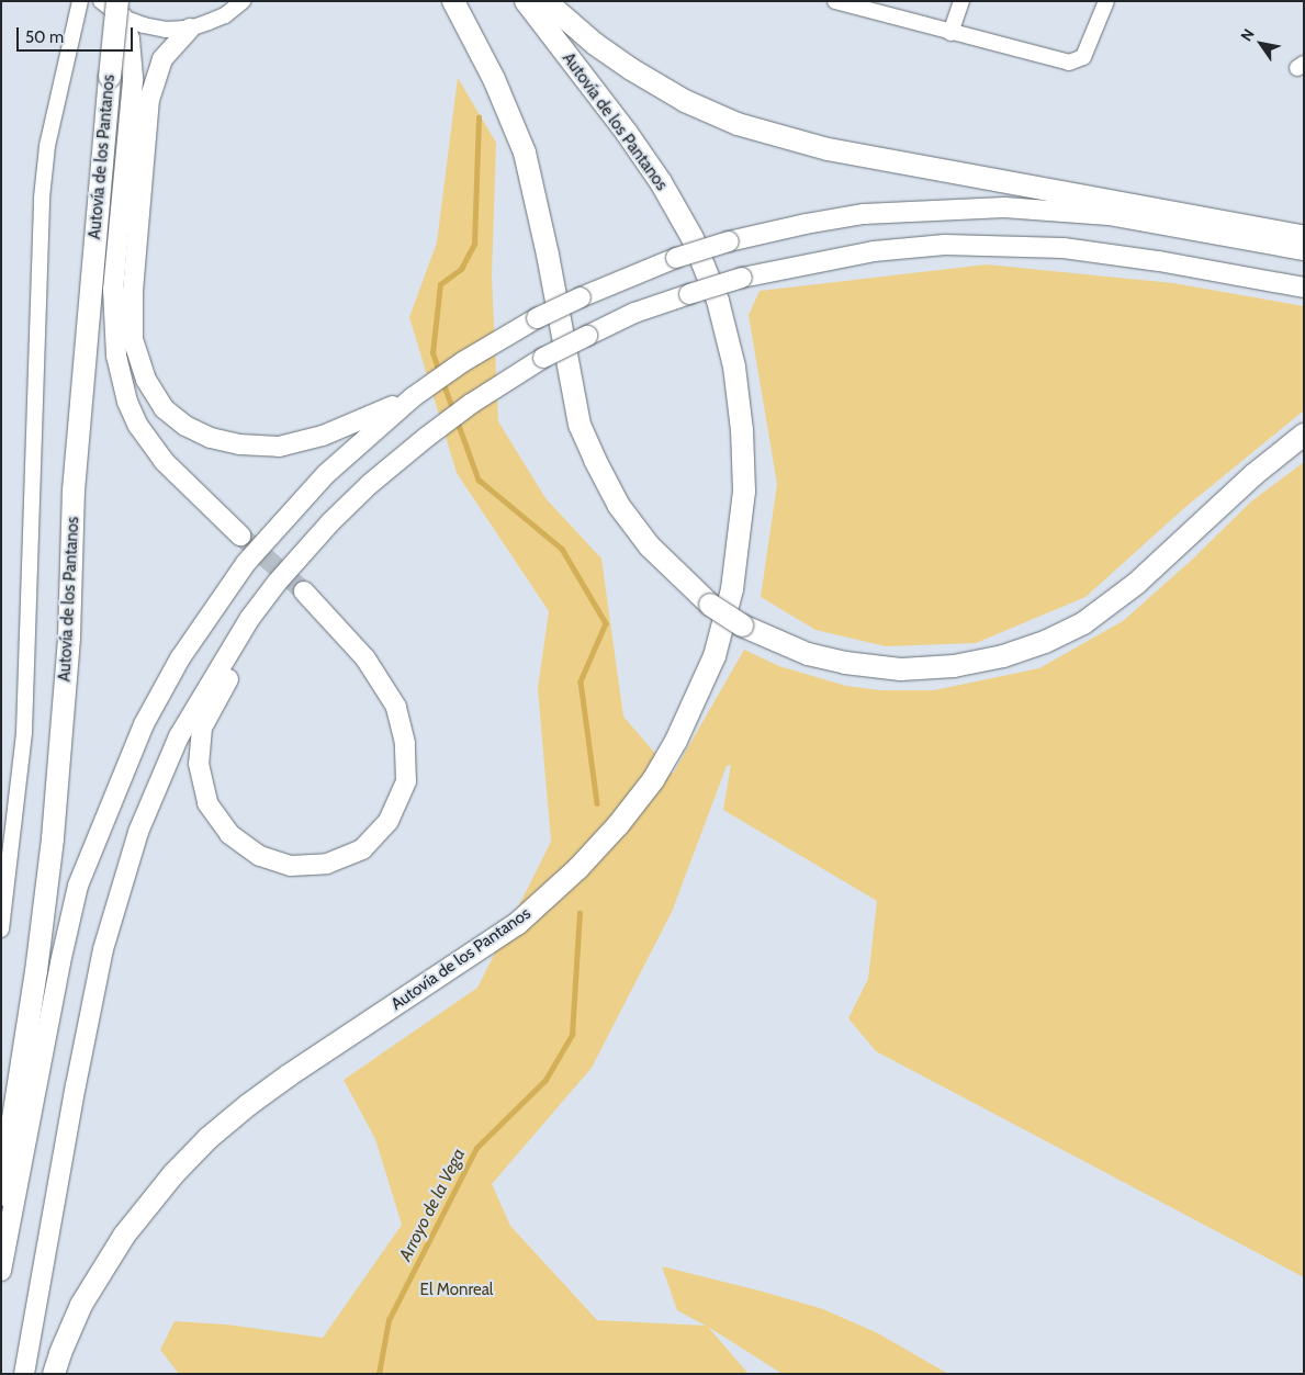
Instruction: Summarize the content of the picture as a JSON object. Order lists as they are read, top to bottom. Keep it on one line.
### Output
{"streets":{"highway":["Autovía de los Pantanos"]},"water":["Arroyo de la Vega"],"parks":["El Monreal"],"scale_bar":"50 m","north":"top left"}
